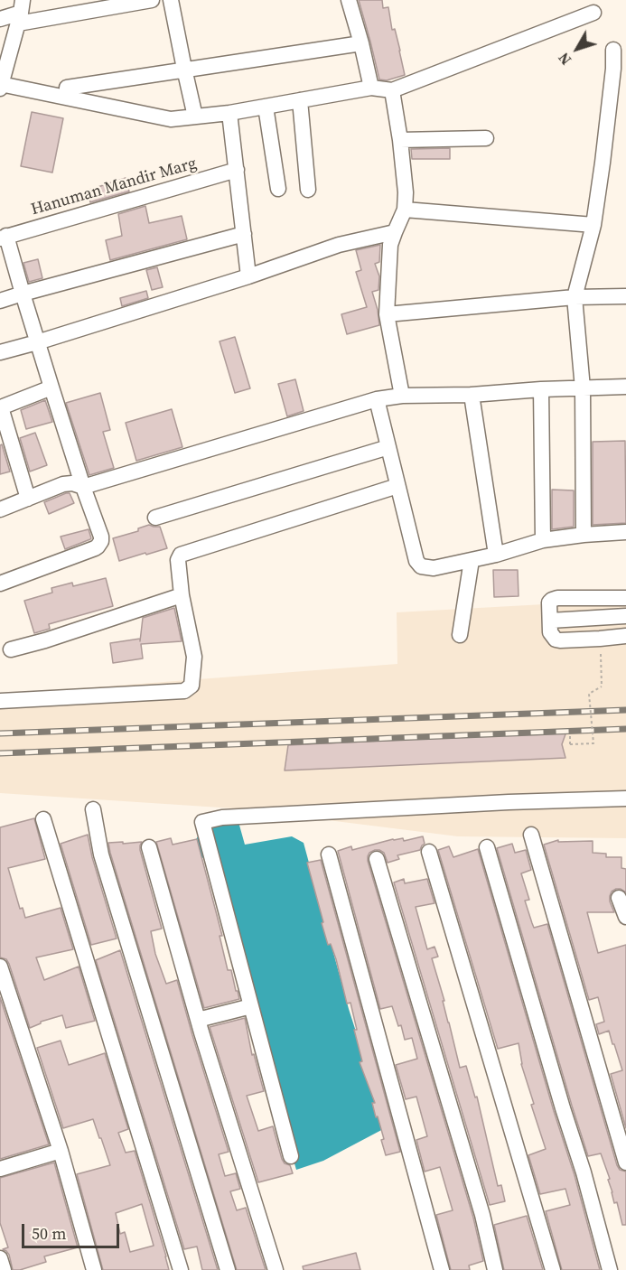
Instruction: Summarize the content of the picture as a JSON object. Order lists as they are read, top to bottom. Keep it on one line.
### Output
{"streets":{"street":["Hanuman Mandir Marg"]},"scale_bar":"50 m","north":"bottom left"}
